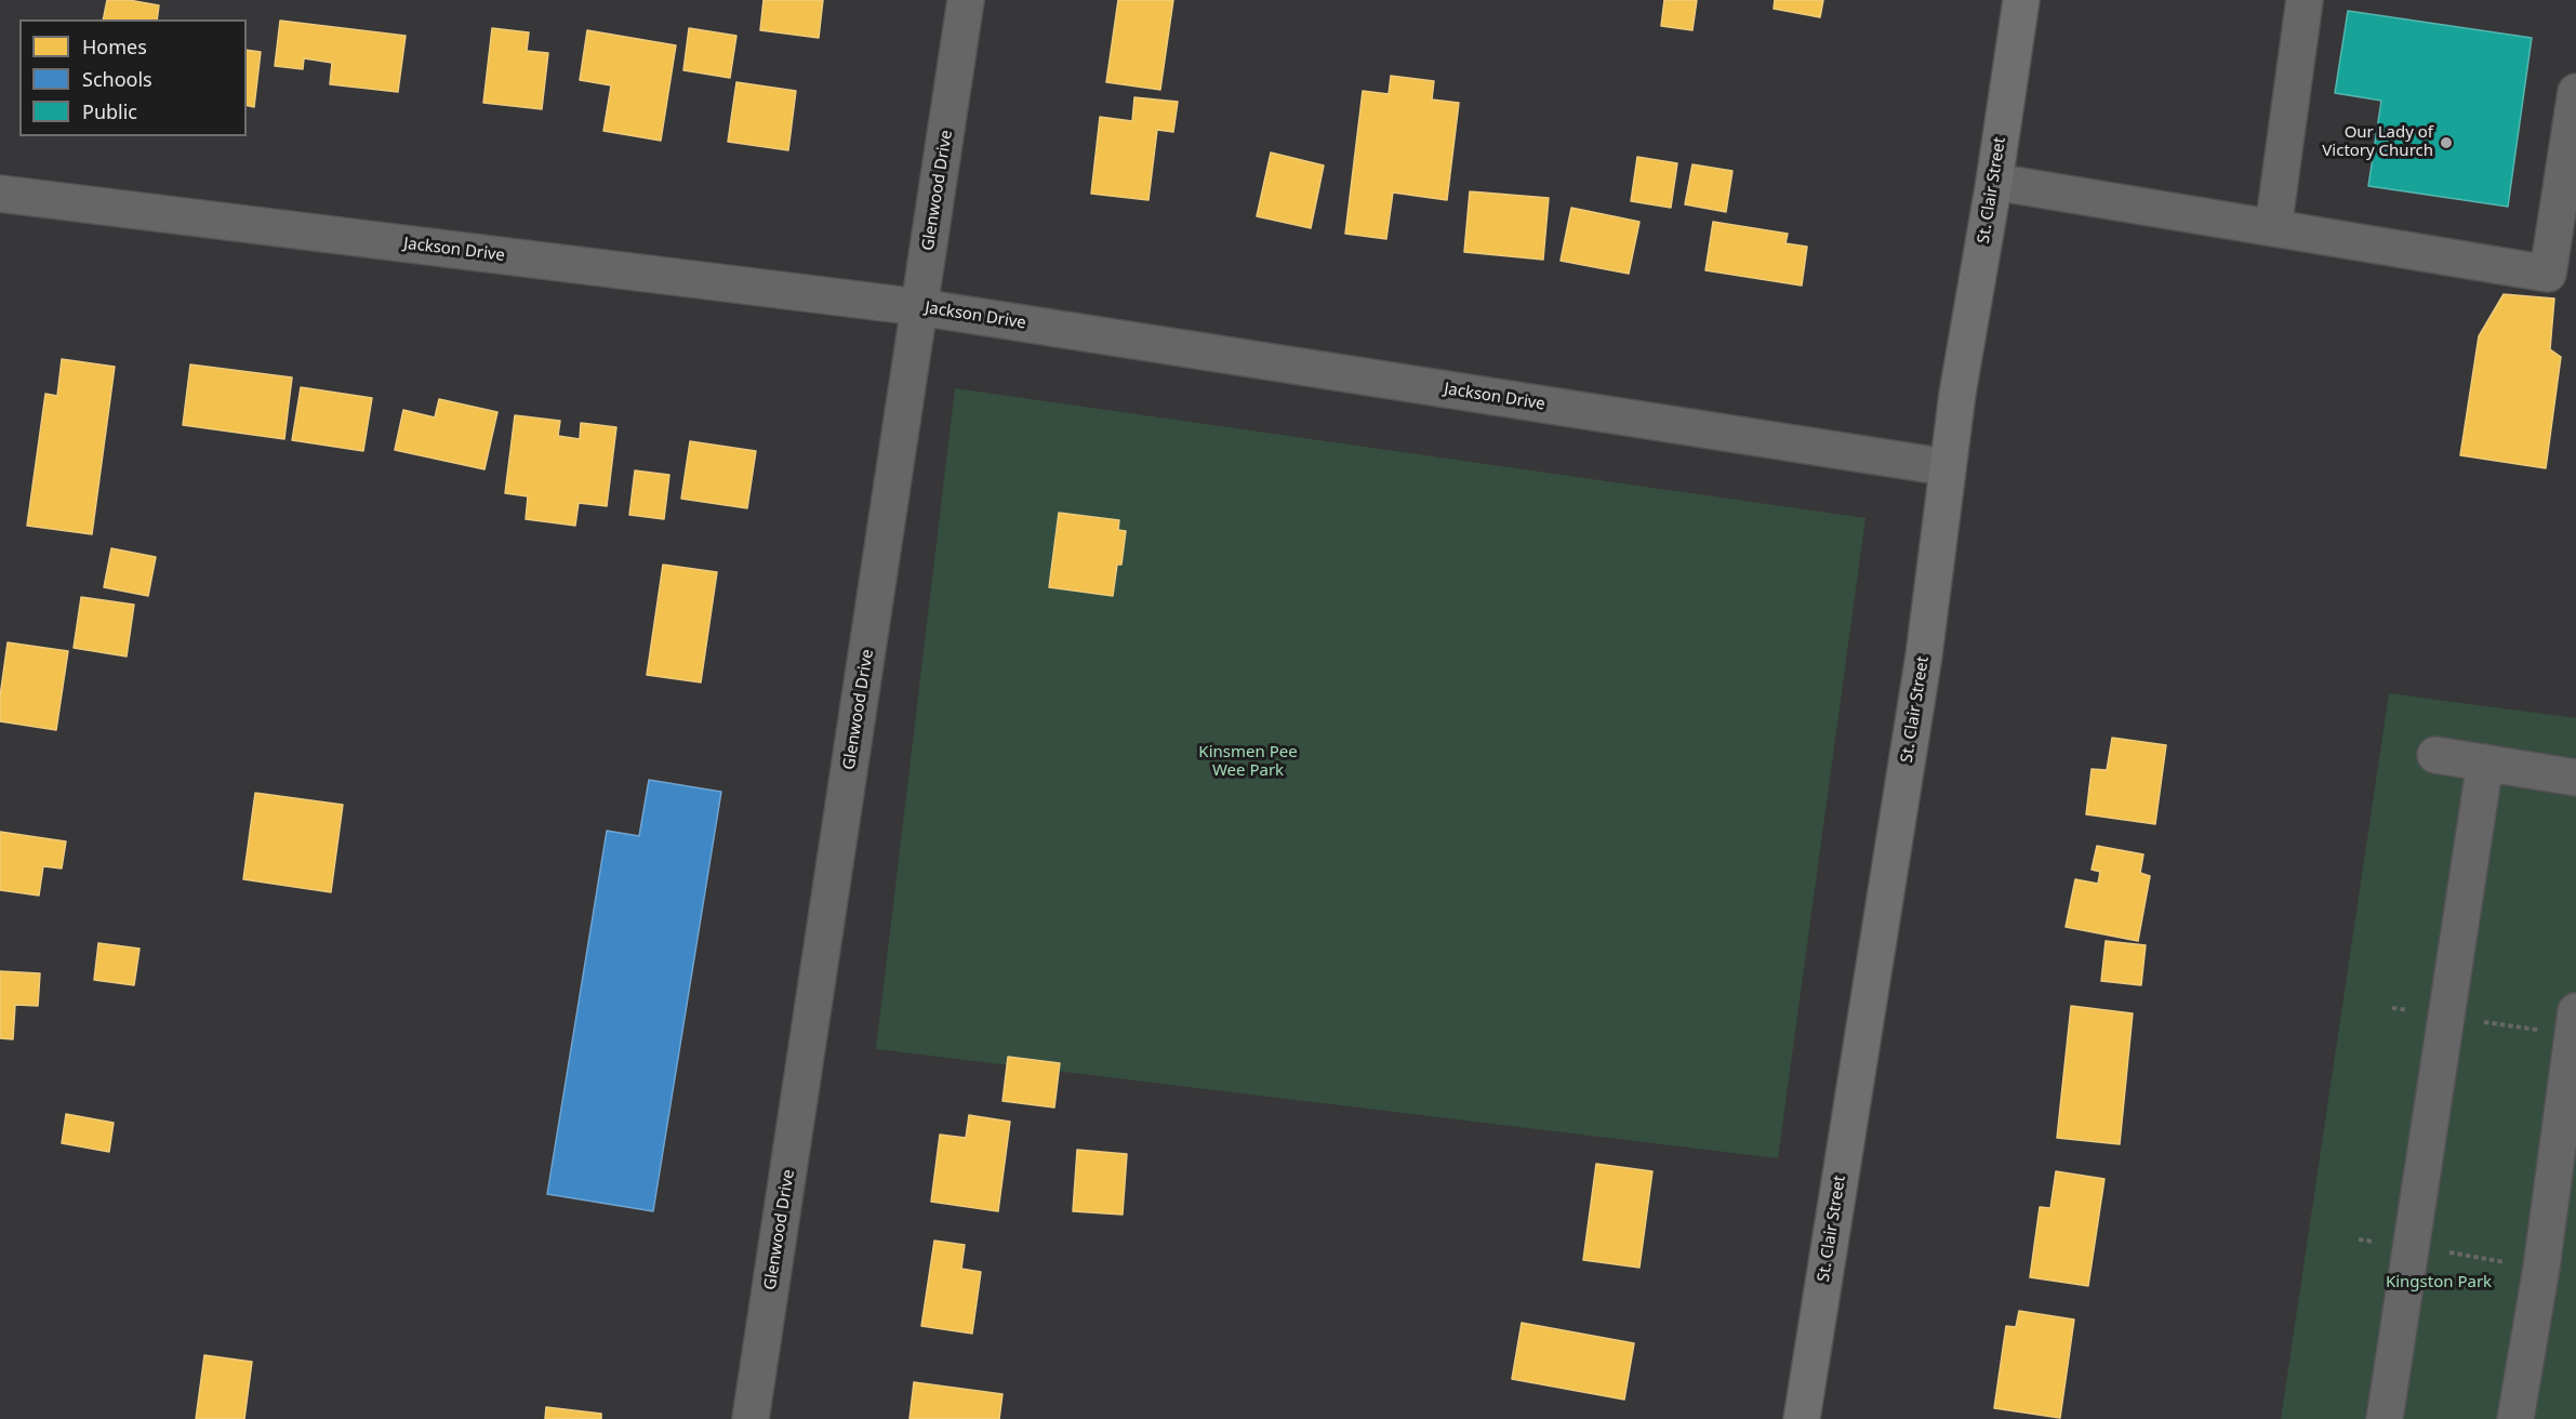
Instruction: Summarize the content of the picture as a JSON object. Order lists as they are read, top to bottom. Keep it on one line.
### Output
{"streets":{"main road":["St. Clair Street"],"street":["Glenwood Drive","Jackson Drive"]},"crossings":[["Glenwood Drive","Jackson Drive"],["St. Clair Street","Jackson Drive"]],"parks":["Kinsmen Pee Wee Park","Kingston Park"],"places":["Our Lady of Victory Church"],"legend":["Homes","Schools","Public"]}
